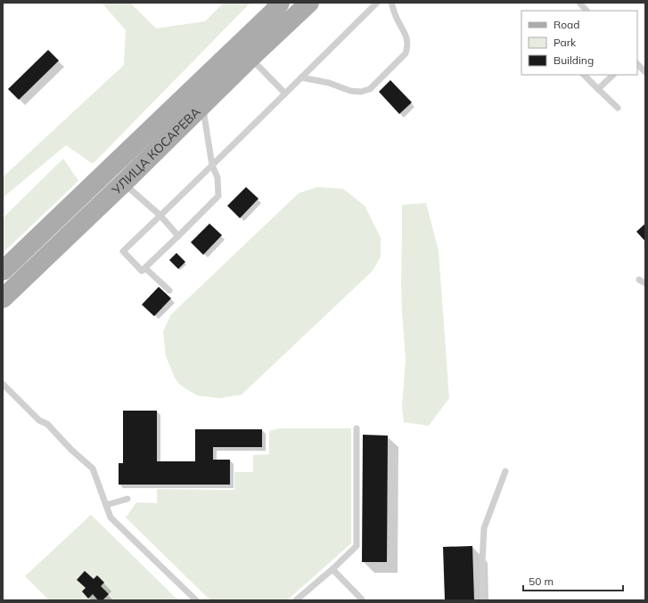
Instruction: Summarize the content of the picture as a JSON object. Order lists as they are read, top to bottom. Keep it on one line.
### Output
{"streets":{"main road":["УЛИЦА КОСАРЕВА"]},"legend":["Road","Park","Building"],"scale_bar":"50 m"}
